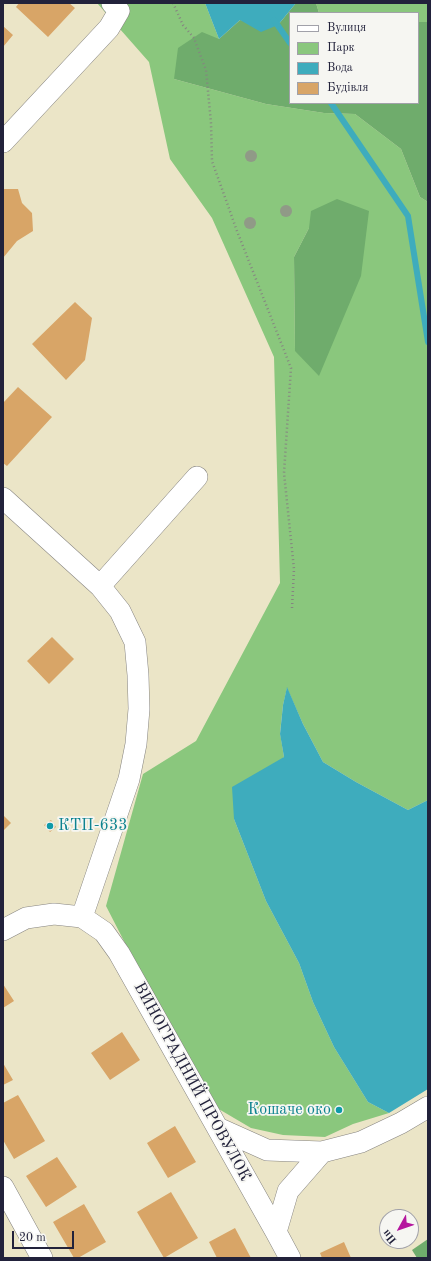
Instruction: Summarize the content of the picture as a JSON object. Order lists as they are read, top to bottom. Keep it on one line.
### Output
{"streets":{"street":["ВИНОГРАДНИЙ ПРОВУЛОК"]},"places":["КТП-633","Кошаче око"],"legend":["Вулиця","Парк","Вода","Будівля"],"scale_bar":"20 m","north":"bottom left"}
